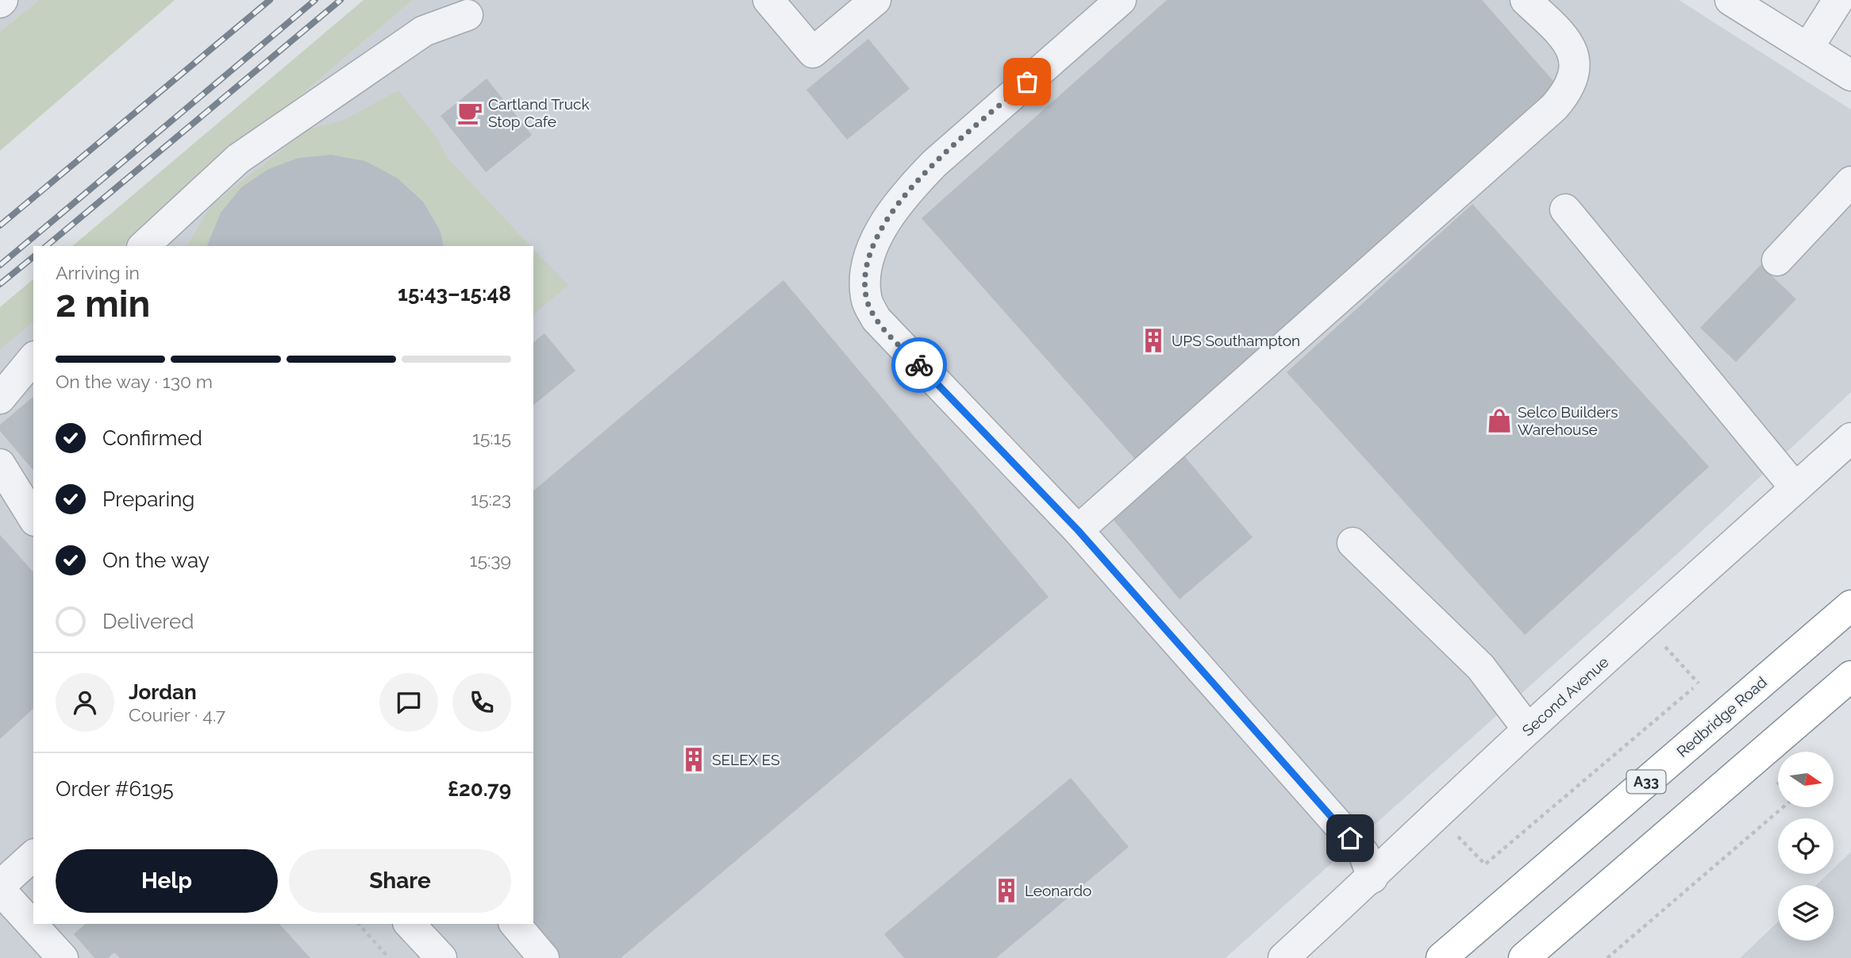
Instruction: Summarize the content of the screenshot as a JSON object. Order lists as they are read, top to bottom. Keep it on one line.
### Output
{"streets":{"highway":["Redbridge Road","A33"],"street":["Second Avenue"]},"places":{"cafe":["Cartland Truck Stop Cafe"],"building":["UPS Southampton","SELEX ES","Leonardo"],"shop":["Selco Builders Warehouse"]},"north":"right","page":{"heading":["2 min","Arriving in","15:43–15:48"],"panel":["Jordan","Courier · 4.7","Order #6195","£20.79"],"bar":"On the way · 130 m","list":[["Confirmed","15:15"],["Preparing","15:23"],["On the way","15:39"],"Delivered"],"buttons":["Help","Share"]}}
